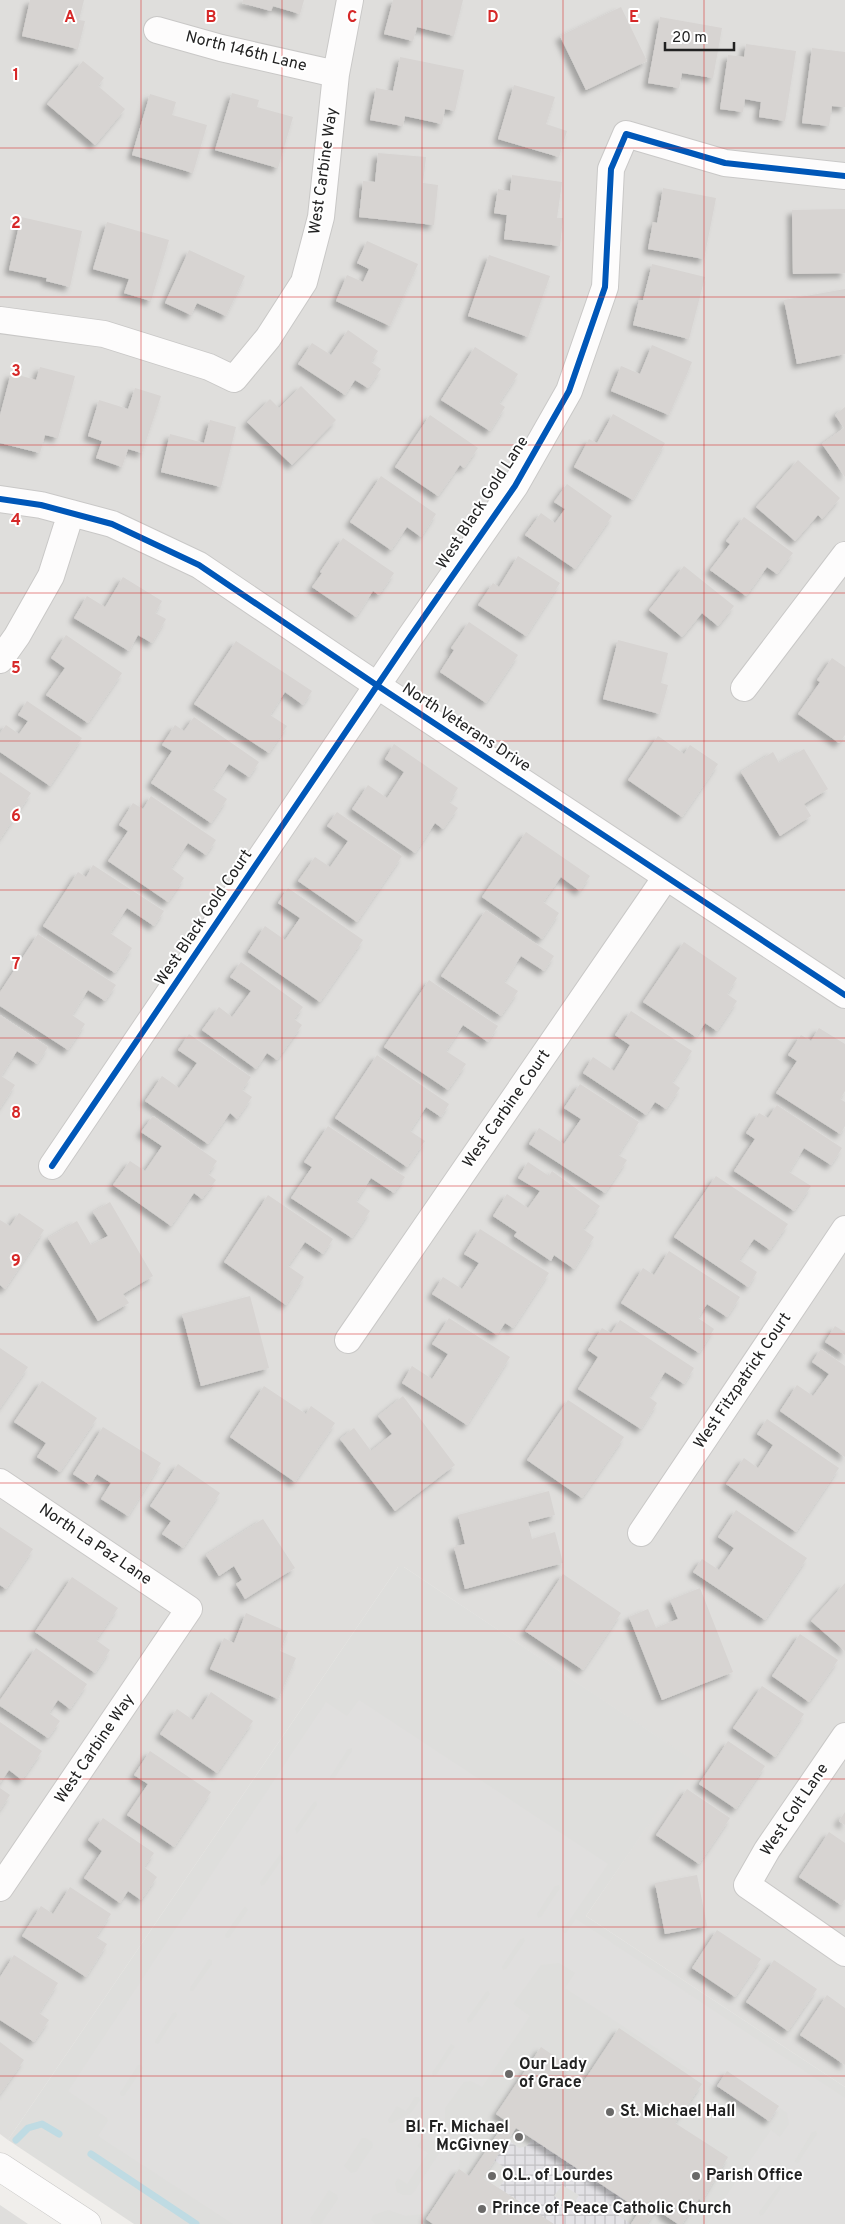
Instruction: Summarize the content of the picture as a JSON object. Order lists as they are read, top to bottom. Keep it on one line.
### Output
{"streets":{"street":["North 146th Lane","West Carbine Way","West Black Gold Lane","North Veterans Drive","West Black Gold Court","West Carbine Court","West Fitzpatrick Court","North La Paz Lane","West Colt Lane"]},"crossings":[["North 146th Lane","West Carbine Way"],["West Carbine Way","North La Paz Lane"],["West Black Gold Lane","North Veterans Drive"],["West Black Gold Lane","West Black Gold Court"],["North Veterans Drive","West Black Gold Court"],["North Veterans Drive","West Carbine Court"]],"places":["Our Lady of Grace","St. Michael Hall","Bl. Fr. Michael McGivney","O.L. of Lourdes","Parish Office","Prince of Peace Catholic Church"],"scale_bar":"20 m","grid":{"columns":["A","B","C","D","E"],"rows":["1","2","3","4","5","6","7","8","9"]}}
